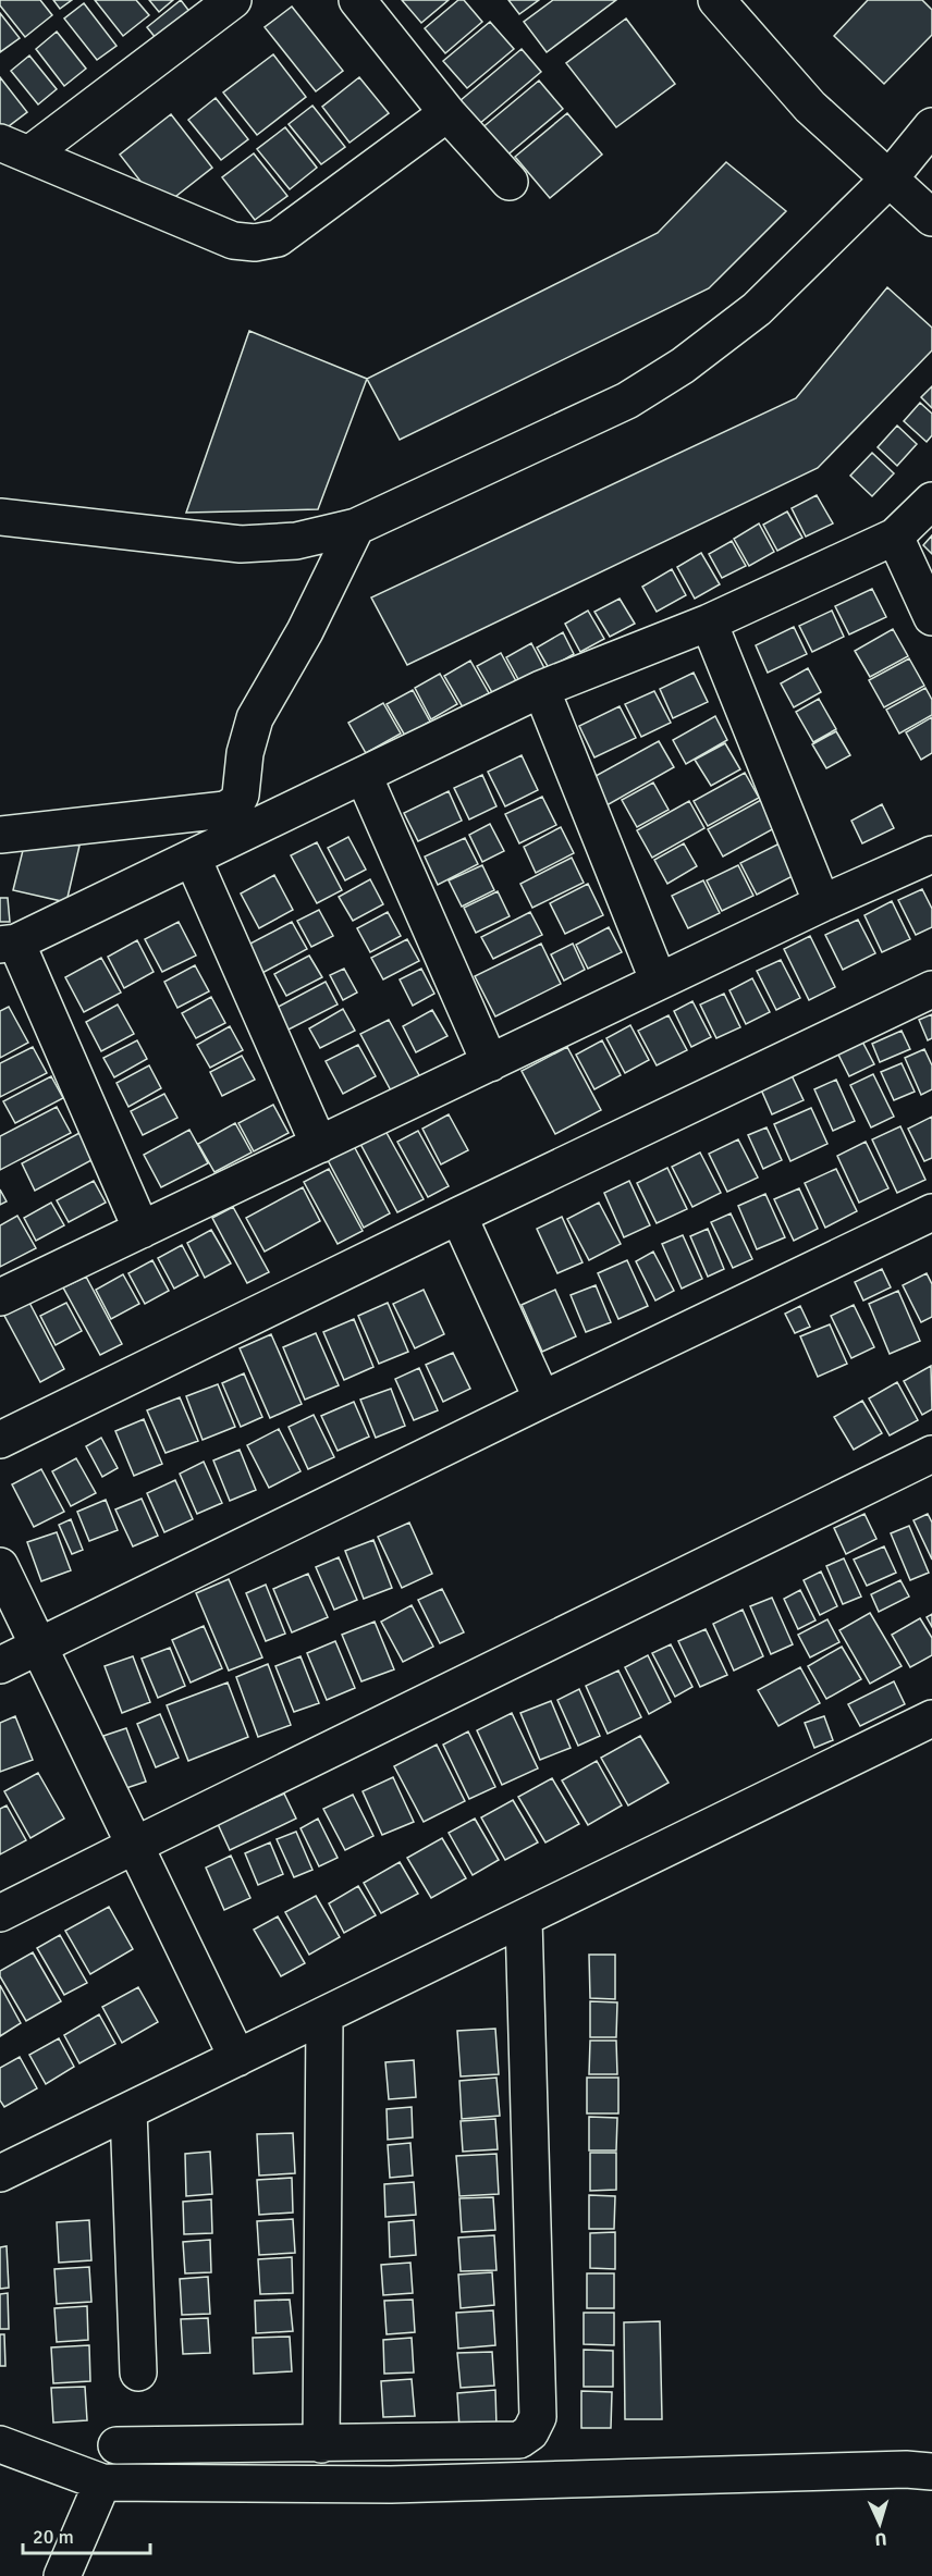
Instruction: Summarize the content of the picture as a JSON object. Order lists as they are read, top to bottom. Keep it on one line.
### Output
{"scale_bar":"20 m","north":"bottom"}
